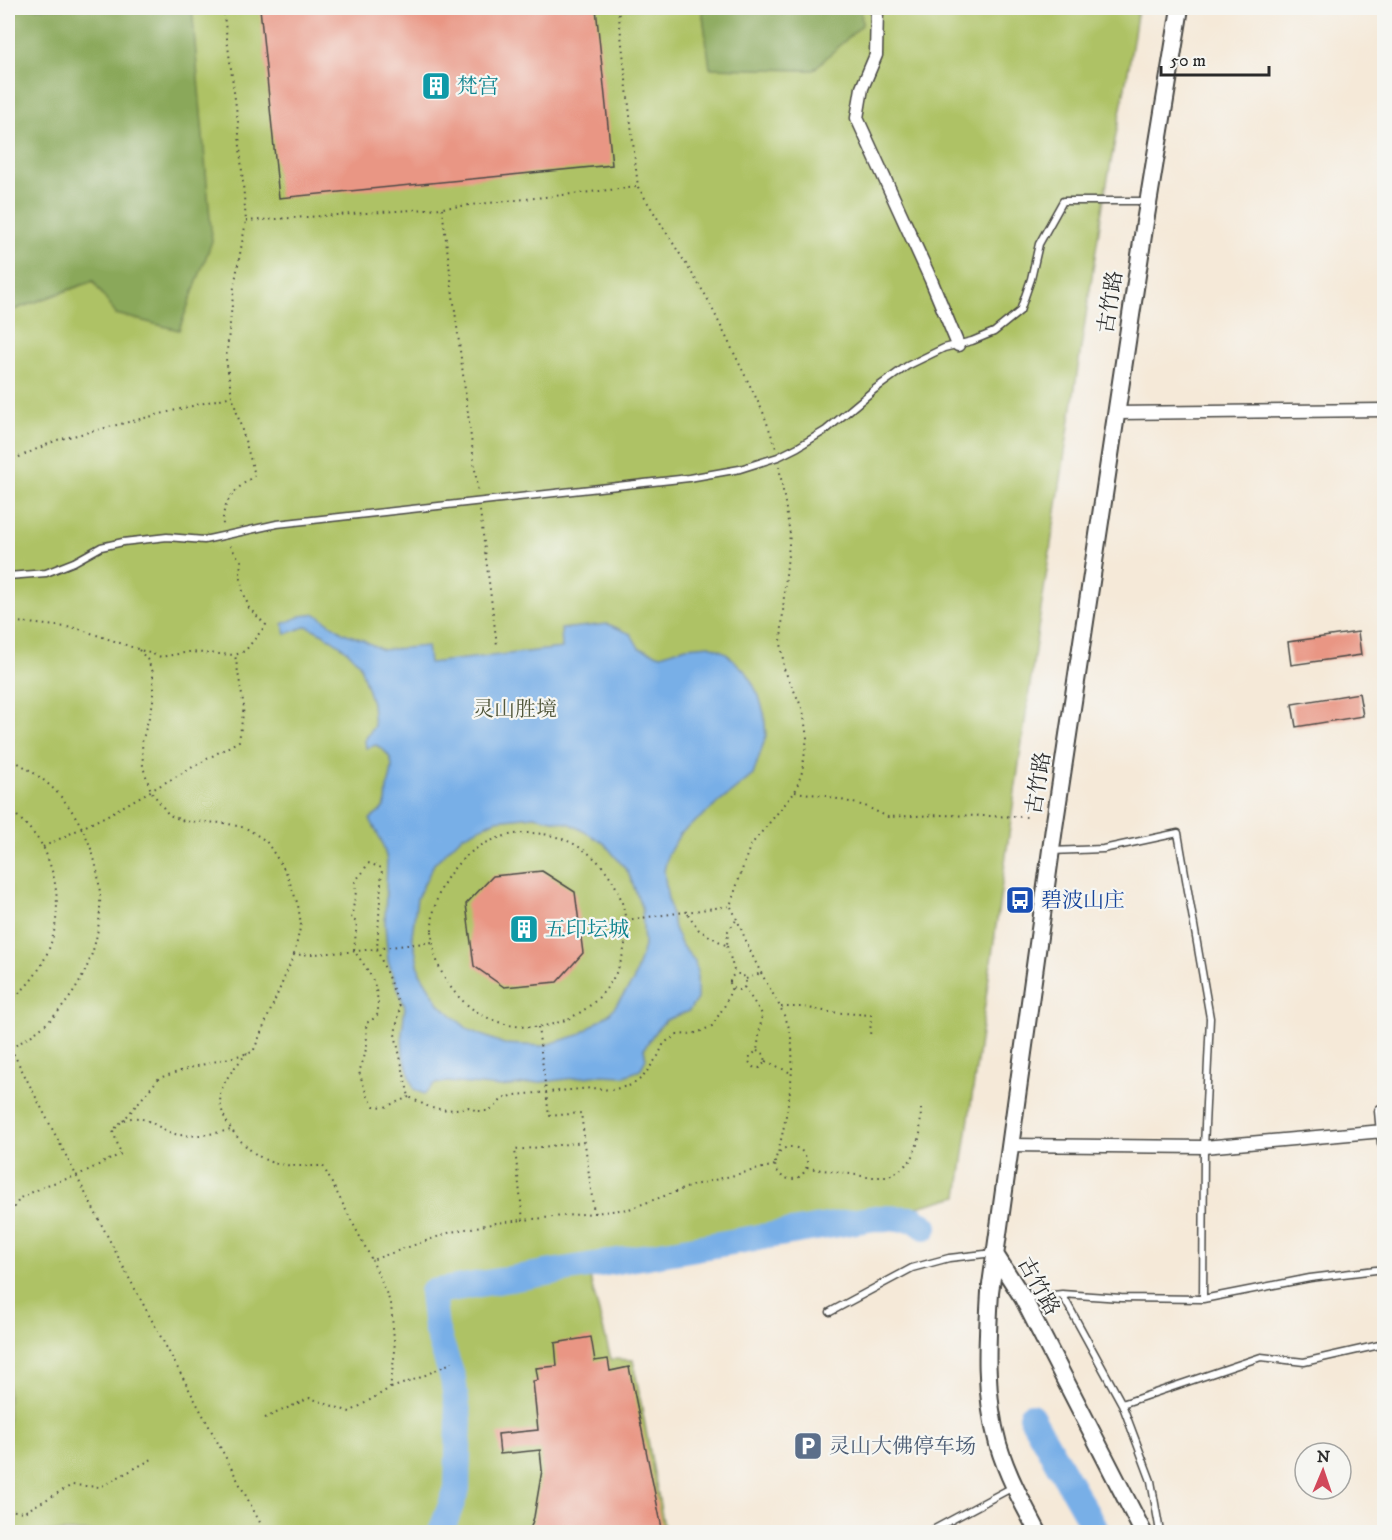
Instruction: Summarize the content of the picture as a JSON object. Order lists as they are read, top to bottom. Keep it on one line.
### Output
{"streets":{"main road":["古竹路"]},"parks":["灵山胜境"],"places":{"building":["梵宫","五印坛城"],"bus stop":["碧波山庄"],"parking":["灵山大佛停车场"]},"scale_bar":"50 m","north":"top"}
